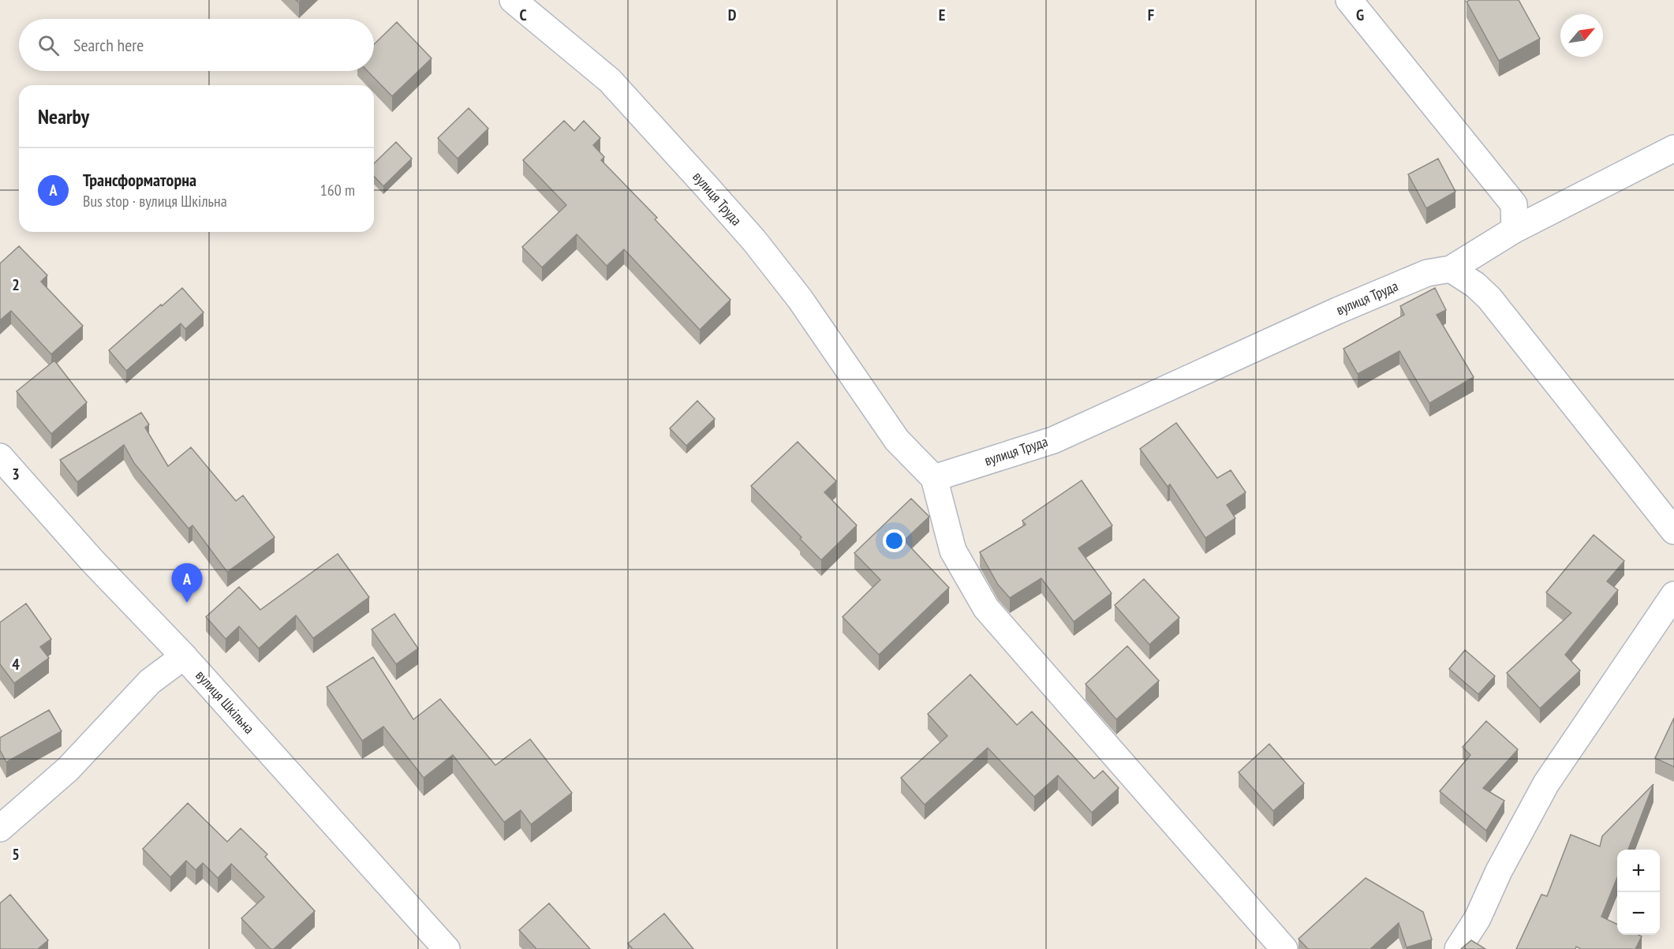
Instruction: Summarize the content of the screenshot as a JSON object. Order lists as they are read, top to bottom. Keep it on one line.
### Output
{"streets":{"street":["вулиця Труда","вулиця Шкільна"]},"north":"top right","page":{"search":"Search here","heading":"Nearby","list":[{"mark":"A","name":"Трансформаторна","note":"Bus stop · вулиця Шкільна","value":"160 m"}],"pins":"A","map_buttons":["+","−"]},"grid":{"columns":["C","D","E","F","G"],"rows":["2","3","4","5"]}}
